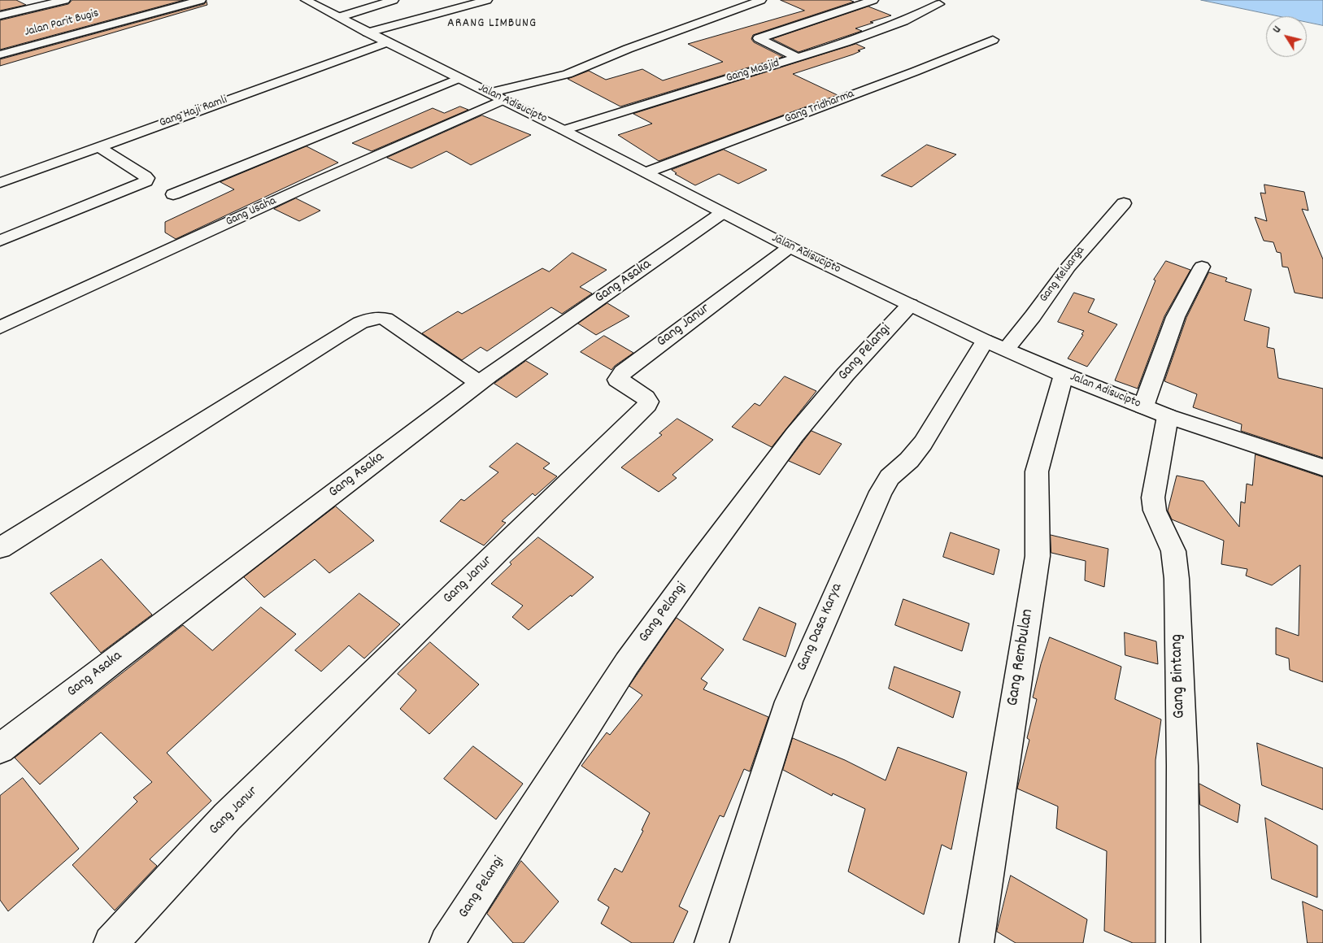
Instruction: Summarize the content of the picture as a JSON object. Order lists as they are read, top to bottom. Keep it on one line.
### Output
{"streets":{"street":["Jalan Parit Bugis","Gang Masjid","Jalan Adisucipto","Gang Tridharma","Gang Haji Ramli","Gang Usaha","Gang Keluarga","Gang Asaka","Gang Janur","Gang Pelangi","Gang Dasa Karya","Gang Rembulan","Gang Bintang"]},"crossings":[["Gang Masjid","Jalan Adisucipto"],["Jalan Adisucipto","Gang Tridharma"],["Jalan Adisucipto","Gang Haji Ramli"],["Jalan Adisucipto","Gang Usaha"],["Jalan Adisucipto","Gang Keluarga"],["Jalan Adisucipto","Gang Asaka"],["Jalan Adisucipto","Gang Janur"],["Jalan Adisucipto","Gang Pelangi"],["Jalan Adisucipto","Gang Dasa Karya"],["Jalan Adisucipto","Gang Rembulan"],["Jalan Adisucipto","Gang Bintang"],["Gang Keluarga","Gang Dasa Karya"]],"districts":["ARANG LIMBUNG"],"north":"top left"}
